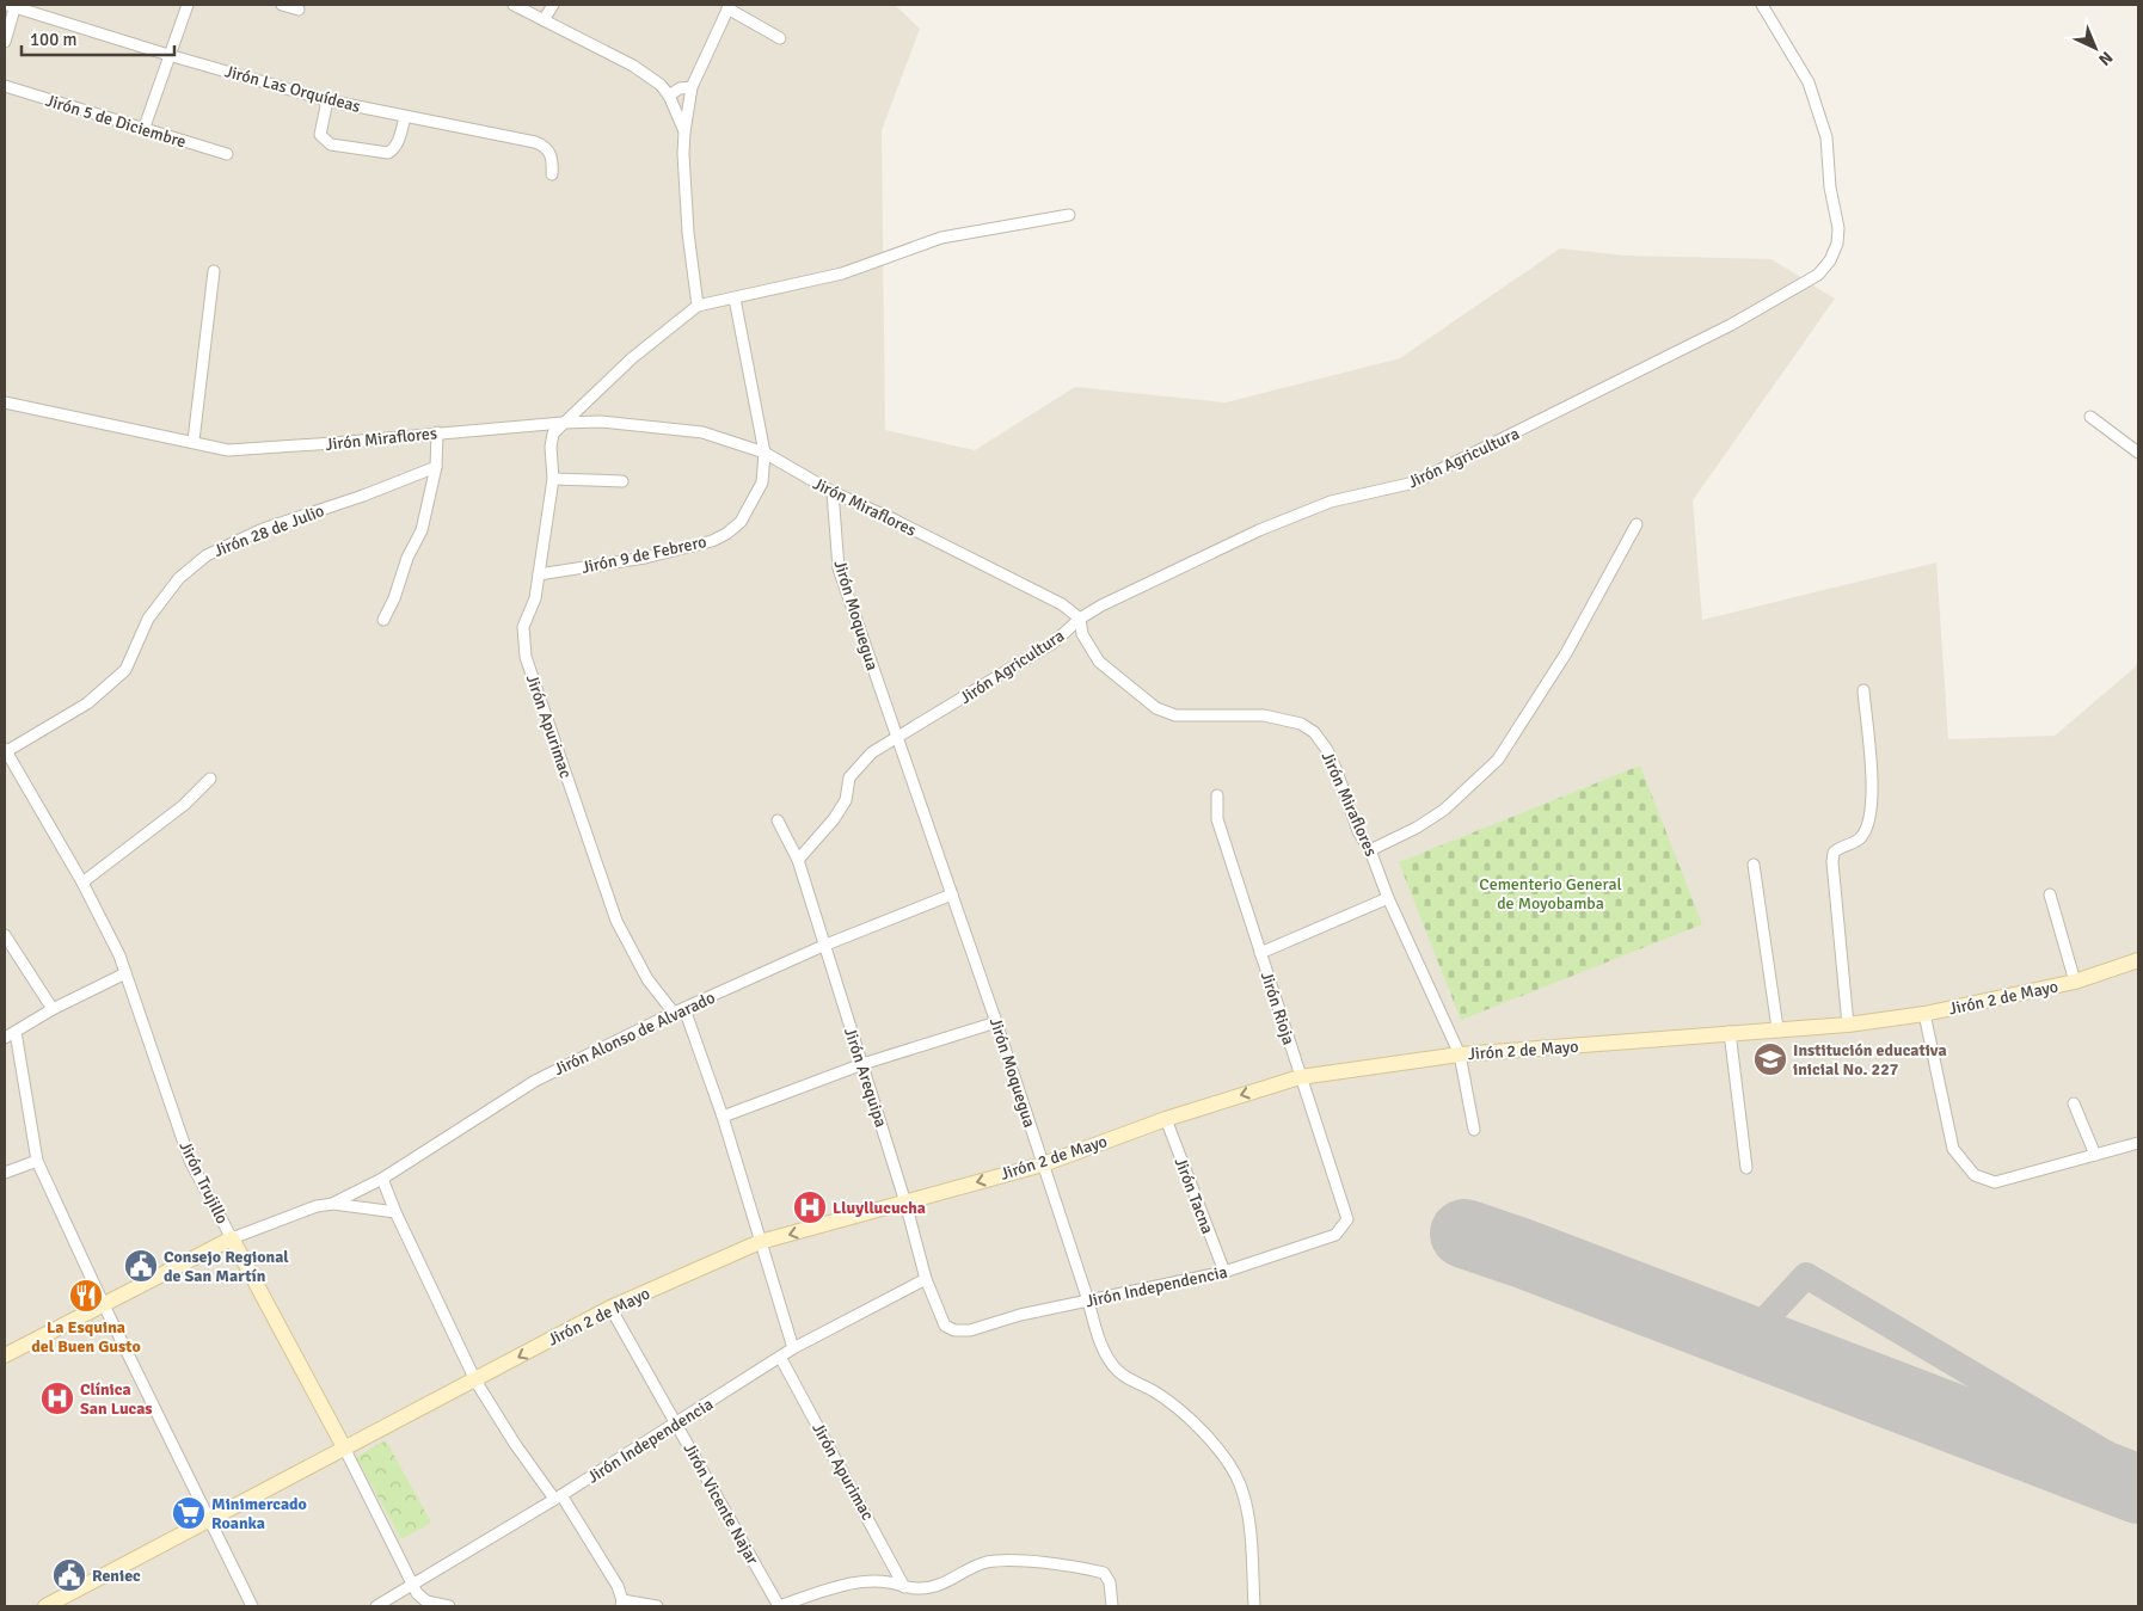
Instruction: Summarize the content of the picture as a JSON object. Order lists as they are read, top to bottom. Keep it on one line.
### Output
{"streets":{"main road":["Jirón 2 de Mayo","Jirón Alonso de Alvarado","Jirón Trujillo"],"street":["Jirón Las Orquídeas","Jirón 5 de Diciembre","Jirón Miraflores","Jirón Agricultura","Jirón 28 de Julio","Jirón 9 de Febrero","Jirón Moquegua","Jirón Apurimac","Jirón Rioja","Jirón Arequipa","Jirón Tacna","Jirón Independencia","Jirón Vicente Najar"]},"crossings":[["Jirón Miraflores","Jirón Agricultura"],["Jirón Miraflores","Jirón 9 de Febrero"],["Jirón Miraflores","Jirón Moquegua"],["Jirón Miraflores","Jirón Apurimac"],["Jirón Miraflores","Jirón 2 de Mayo"],["Jirón Agricultura","Jirón Moquegua"],["Jirón Agricultura","Jirón Arequipa"],["Jirón 28 de Julio","Jirón Trujillo"],["Jirón 9 de Febrero","Jirón Apurimac"],["Jirón Moquegua","Jirón 2 de Mayo"],["Jirón Moquegua","Jirón Alonso de Alvarado"],["Jirón Moquegua","Jirón Independencia"],["Jirón Apurimac","Jirón 2 de Mayo"],["Jirón Apurimac","Jirón Alonso de Alvarado"],["Jirón Apurimac","Jirón Independencia"],["Jirón 2 de Mayo","Jirón Rioja"],["Jirón 2 de Mayo","Jirón Arequipa"],["Jirón 2 de Mayo","Jirón Trujillo"],["Jirón 2 de Mayo","Jirón Tacna"],["Jirón 2 de Mayo","Jirón Vicente Najar"],["Jirón Rioja","Jirón Independencia"],["Jirón Alonso de Alvarado","Jirón Arequipa"],["Jirón Alonso de Alvarado","Jirón Trujillo"],["Jirón Arequipa","Jirón Independencia"],["Jirón Trujillo","Jirón Independencia"],["Jirón Tacna","Jirón Independencia"],["Jirón Independencia","Jirón Vicente Najar"]],"parks":["Cementerio General de Moyobamba"],"places":{"school or university":["Institución educativa inicial No. 227"],"hospital":["Lluyllucucha","Clínica San Lucas"],"public building":["Consejo Regional de San Martín","Reniec"],"restaurant":["La Esquina del Buen Gusto"],"supermarket":["Minimercado Roanka"]},"scale_bar":"100 m","north":"bottom right"}
